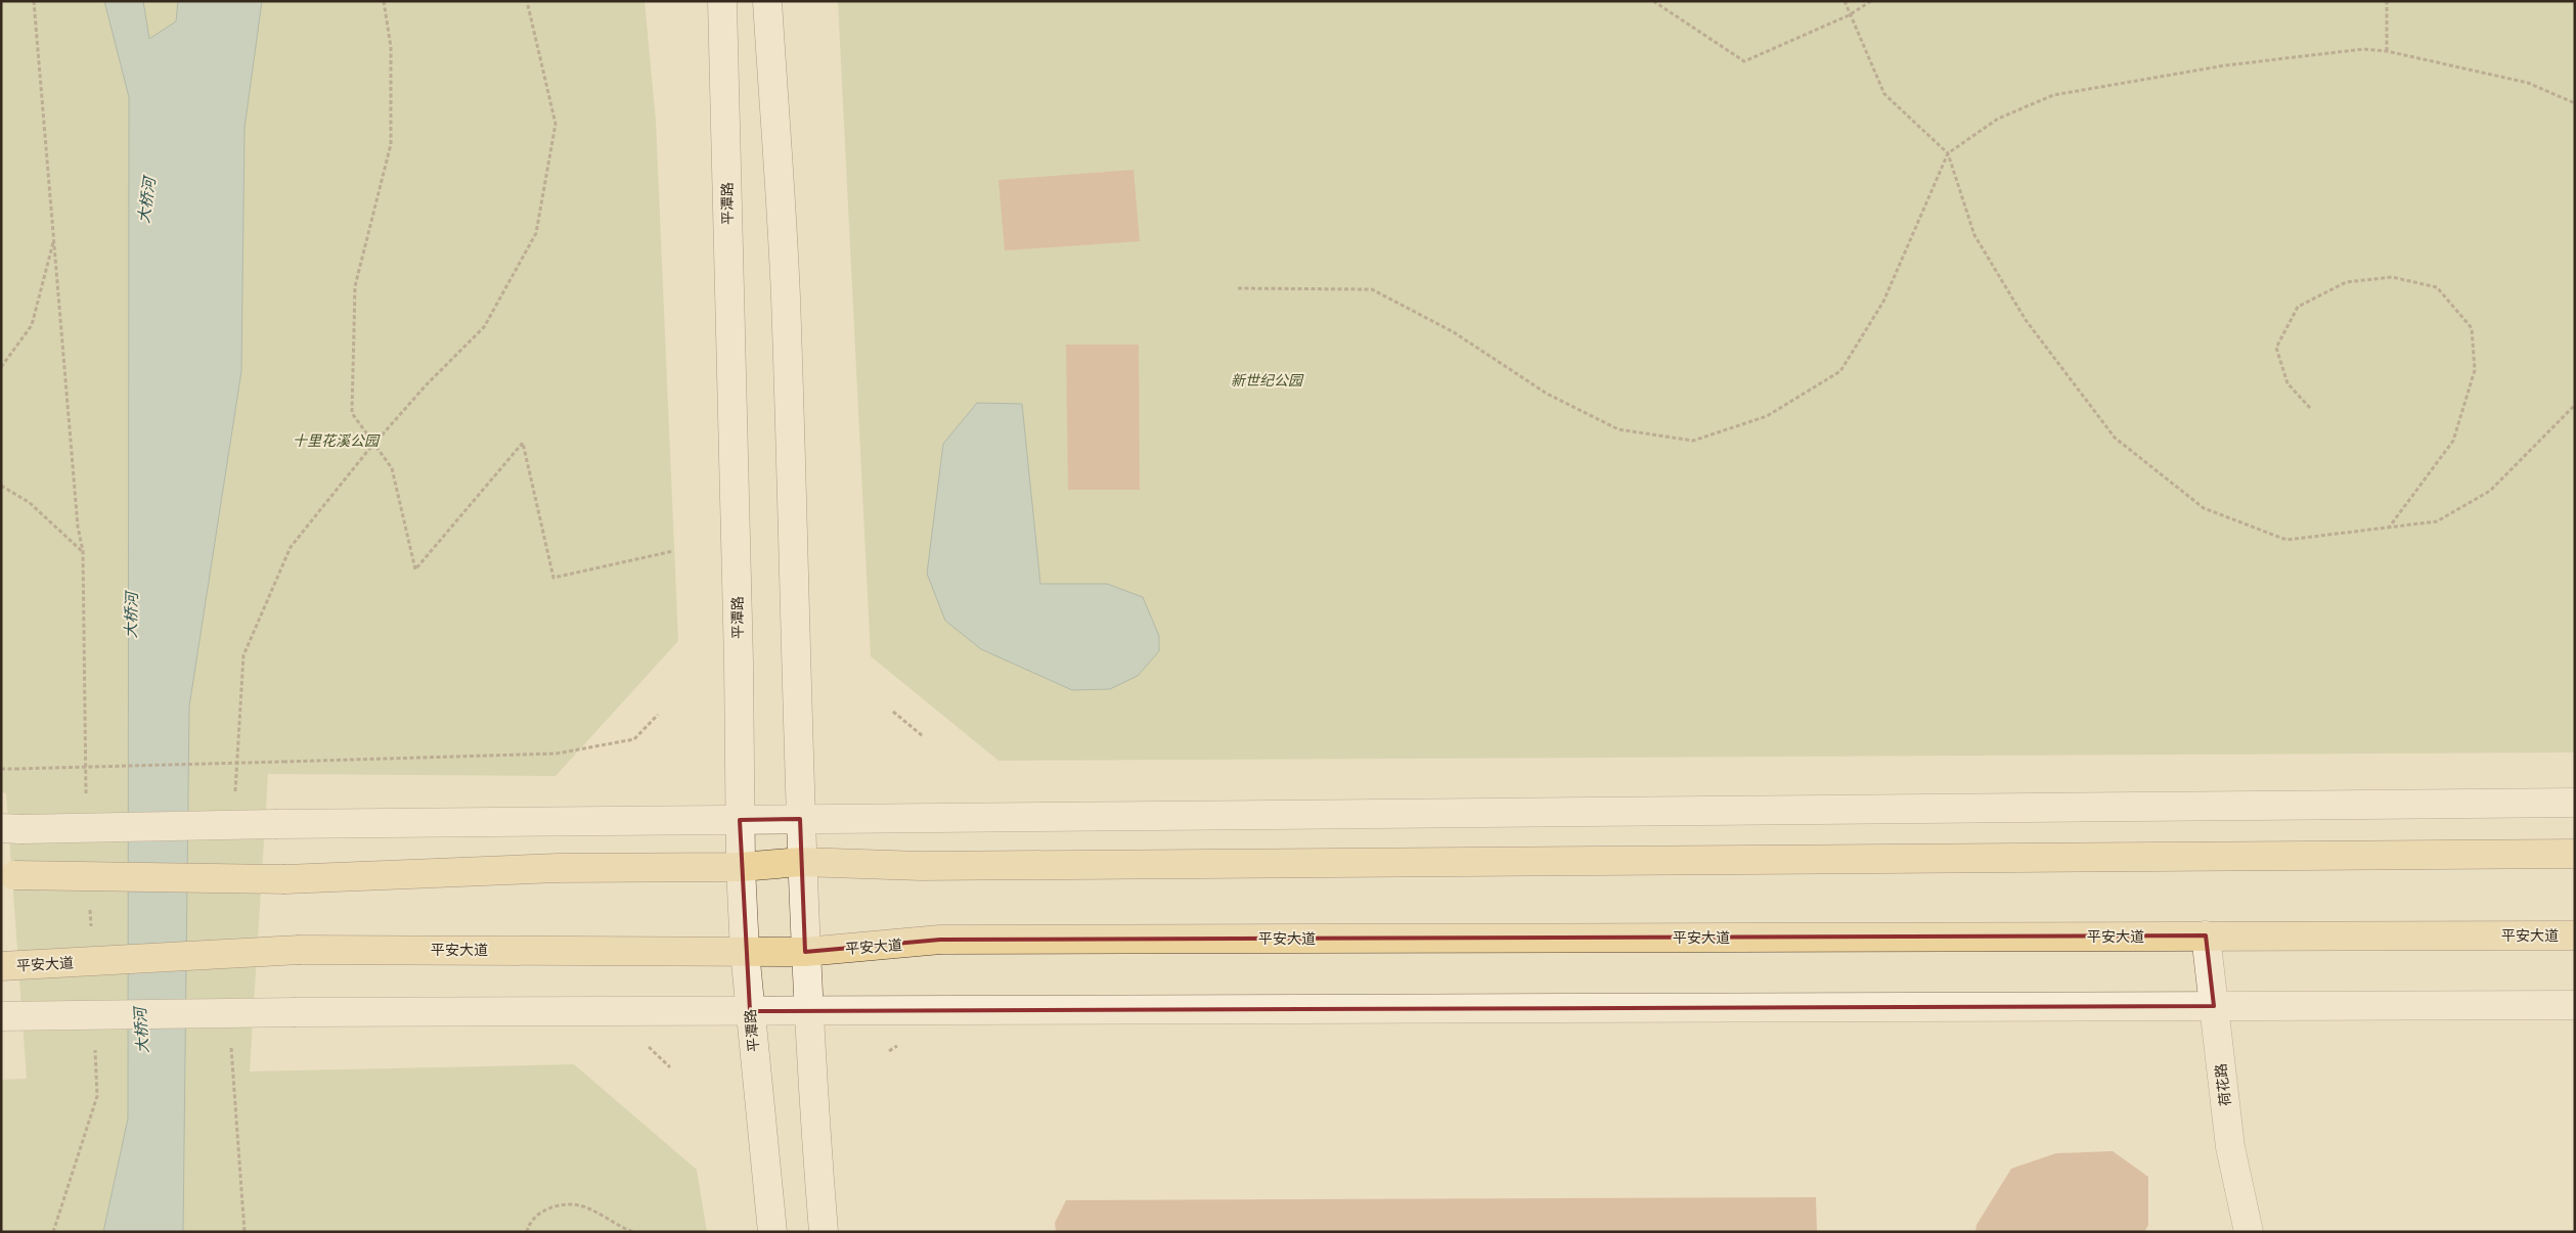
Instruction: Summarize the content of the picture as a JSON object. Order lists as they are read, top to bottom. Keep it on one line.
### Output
{"streets":{"main road":["平安大道"],"street":["平潭路","荷花路"]},"crossings":[["平潭路","平安大道"],["平安大道","荷花路"]],"water":["大桥河"],"parks":["新世纪公园","十里花溪公园"]}
